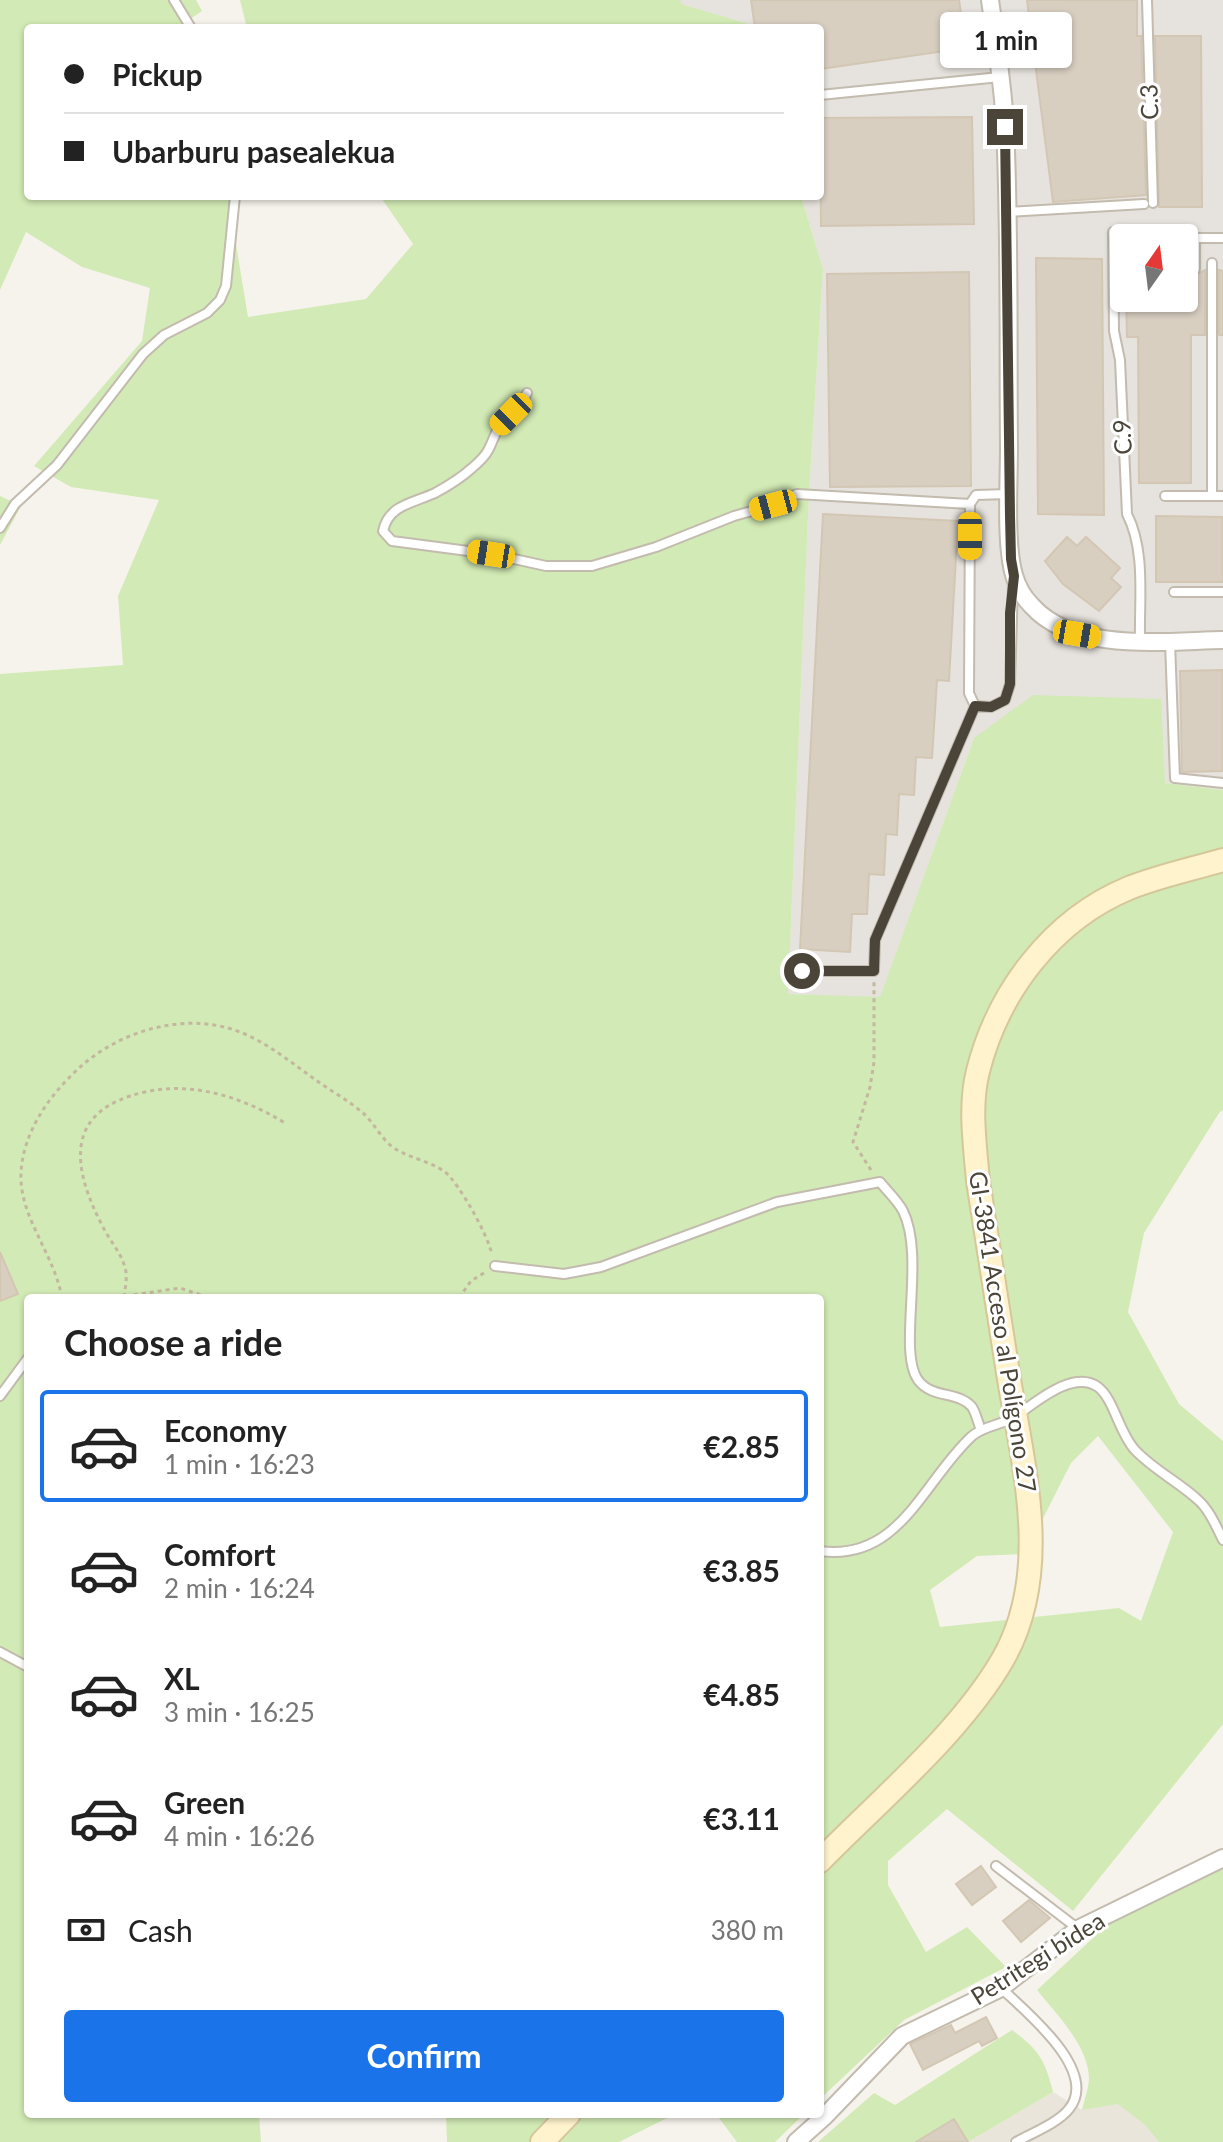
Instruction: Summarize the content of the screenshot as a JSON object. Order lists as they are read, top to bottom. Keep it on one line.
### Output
{"streets":{"main road":["GI-3841 Acceso al Polígono 27"],"street":["Petritegi bidea"],"lane":["C.3","C.9"]},"north":"top","page":{"bubble":"1 min","banner":["Pickup","Ubarburu pasealekua"],"heading":"Choose a ride","list":[{"name":"Economy","note":"1 min · 16:23","value":"€2.85"},{"name":"Comfort","note":"2 min · 16:24","value":"€3.85"},{"name":"XL","note":"3 min · 16:25","value":"€4.85"},{"name":"Green","note":"4 min · 16:26","value":"€3.11"}],"pay":["Cash","380 m"],"buttons":"Confirm"}}
